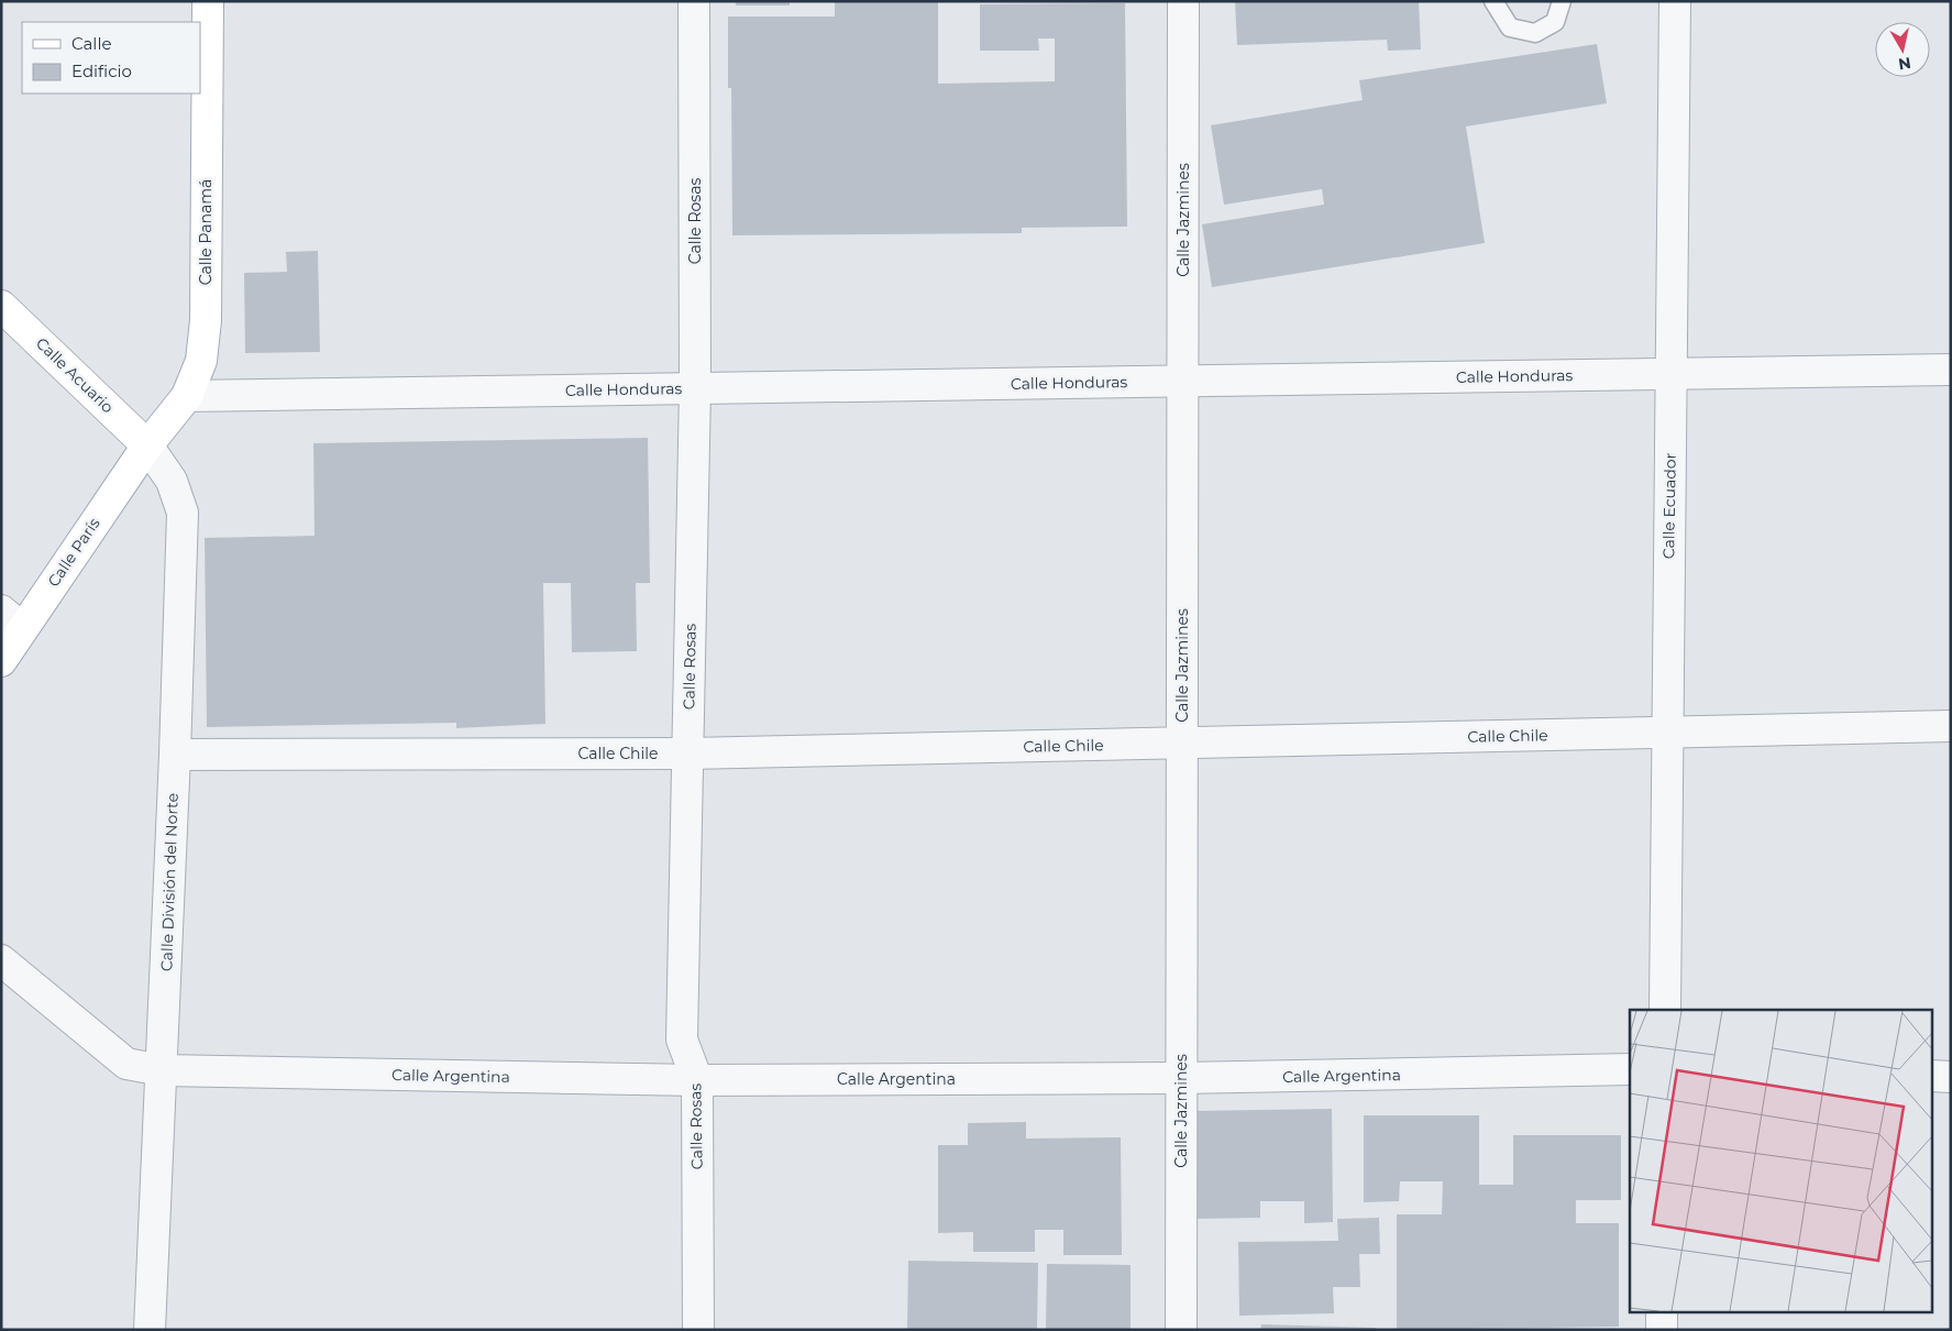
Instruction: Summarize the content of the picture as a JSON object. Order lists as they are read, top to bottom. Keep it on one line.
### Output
{"streets":{"main road":["Calle Panamá","Calle Acuario","Calle París"],"street":["Calle Jazmines","Calle Rosas","Calle Honduras","Calle Ecuador","Calle Chile","Calle División del Norte","Calle Argentina"]},"crossings":[["Calle Jazmines","Calle Honduras"],["Calle Jazmines","Calle Chile"],["Calle Jazmines","Calle Argentina"],["Calle Rosas","Calle Honduras"],["Calle Rosas","Calle Chile"],["Calle Rosas","Calle Argentina"],["Calle Panamá","Calle Acuario"],["Calle Panamá","Calle Honduras"],["Calle Panamá","Calle París"],["Calle Panamá","Calle División del Norte"],["Calle Acuario","Calle París"],["Calle Acuario","Calle División del Norte"],["Calle Honduras","Calle Ecuador"],["Calle Ecuador","Calle Chile"],["Calle París","Calle División del Norte"],["Calle Chile","Calle División del Norte"],["Calle División del Norte","Calle Argentina"]],"legend":["Calle","Edificio"],"north":"bottom"}
